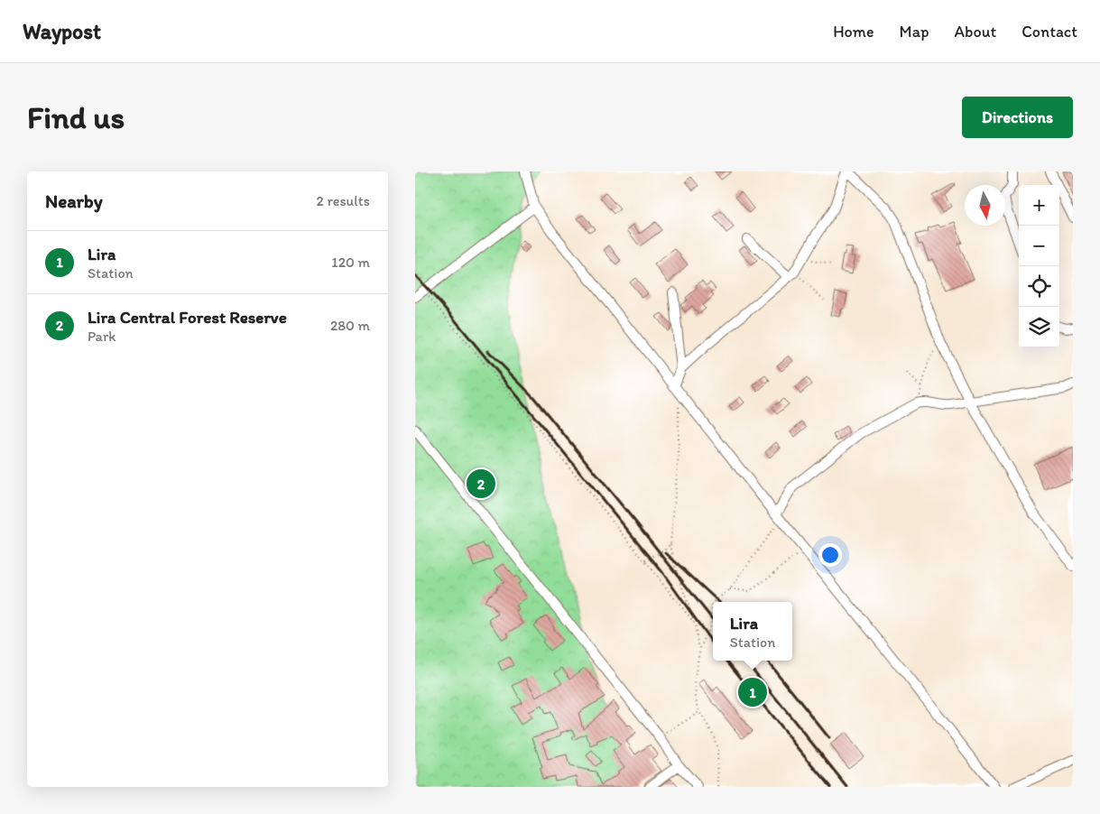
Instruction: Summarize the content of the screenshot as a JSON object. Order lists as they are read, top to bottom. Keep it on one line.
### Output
{"north":"bottom","page":{"header":"Waypost","nav":["Home","Map","About","Contact"],"buttons":"Directions","title":"Find us","heading":["Nearby","2 results"],"map_buttons":["+","−"],"list":[{"mark":"1","name":"Lira","note":"Station","value":"120 m"},{"mark":"2","name":"Lira Central Forest Reserve","note":"Park","value":"280 m"}],"pins":["2","1"],"popup":["Lira","Station"]}}
